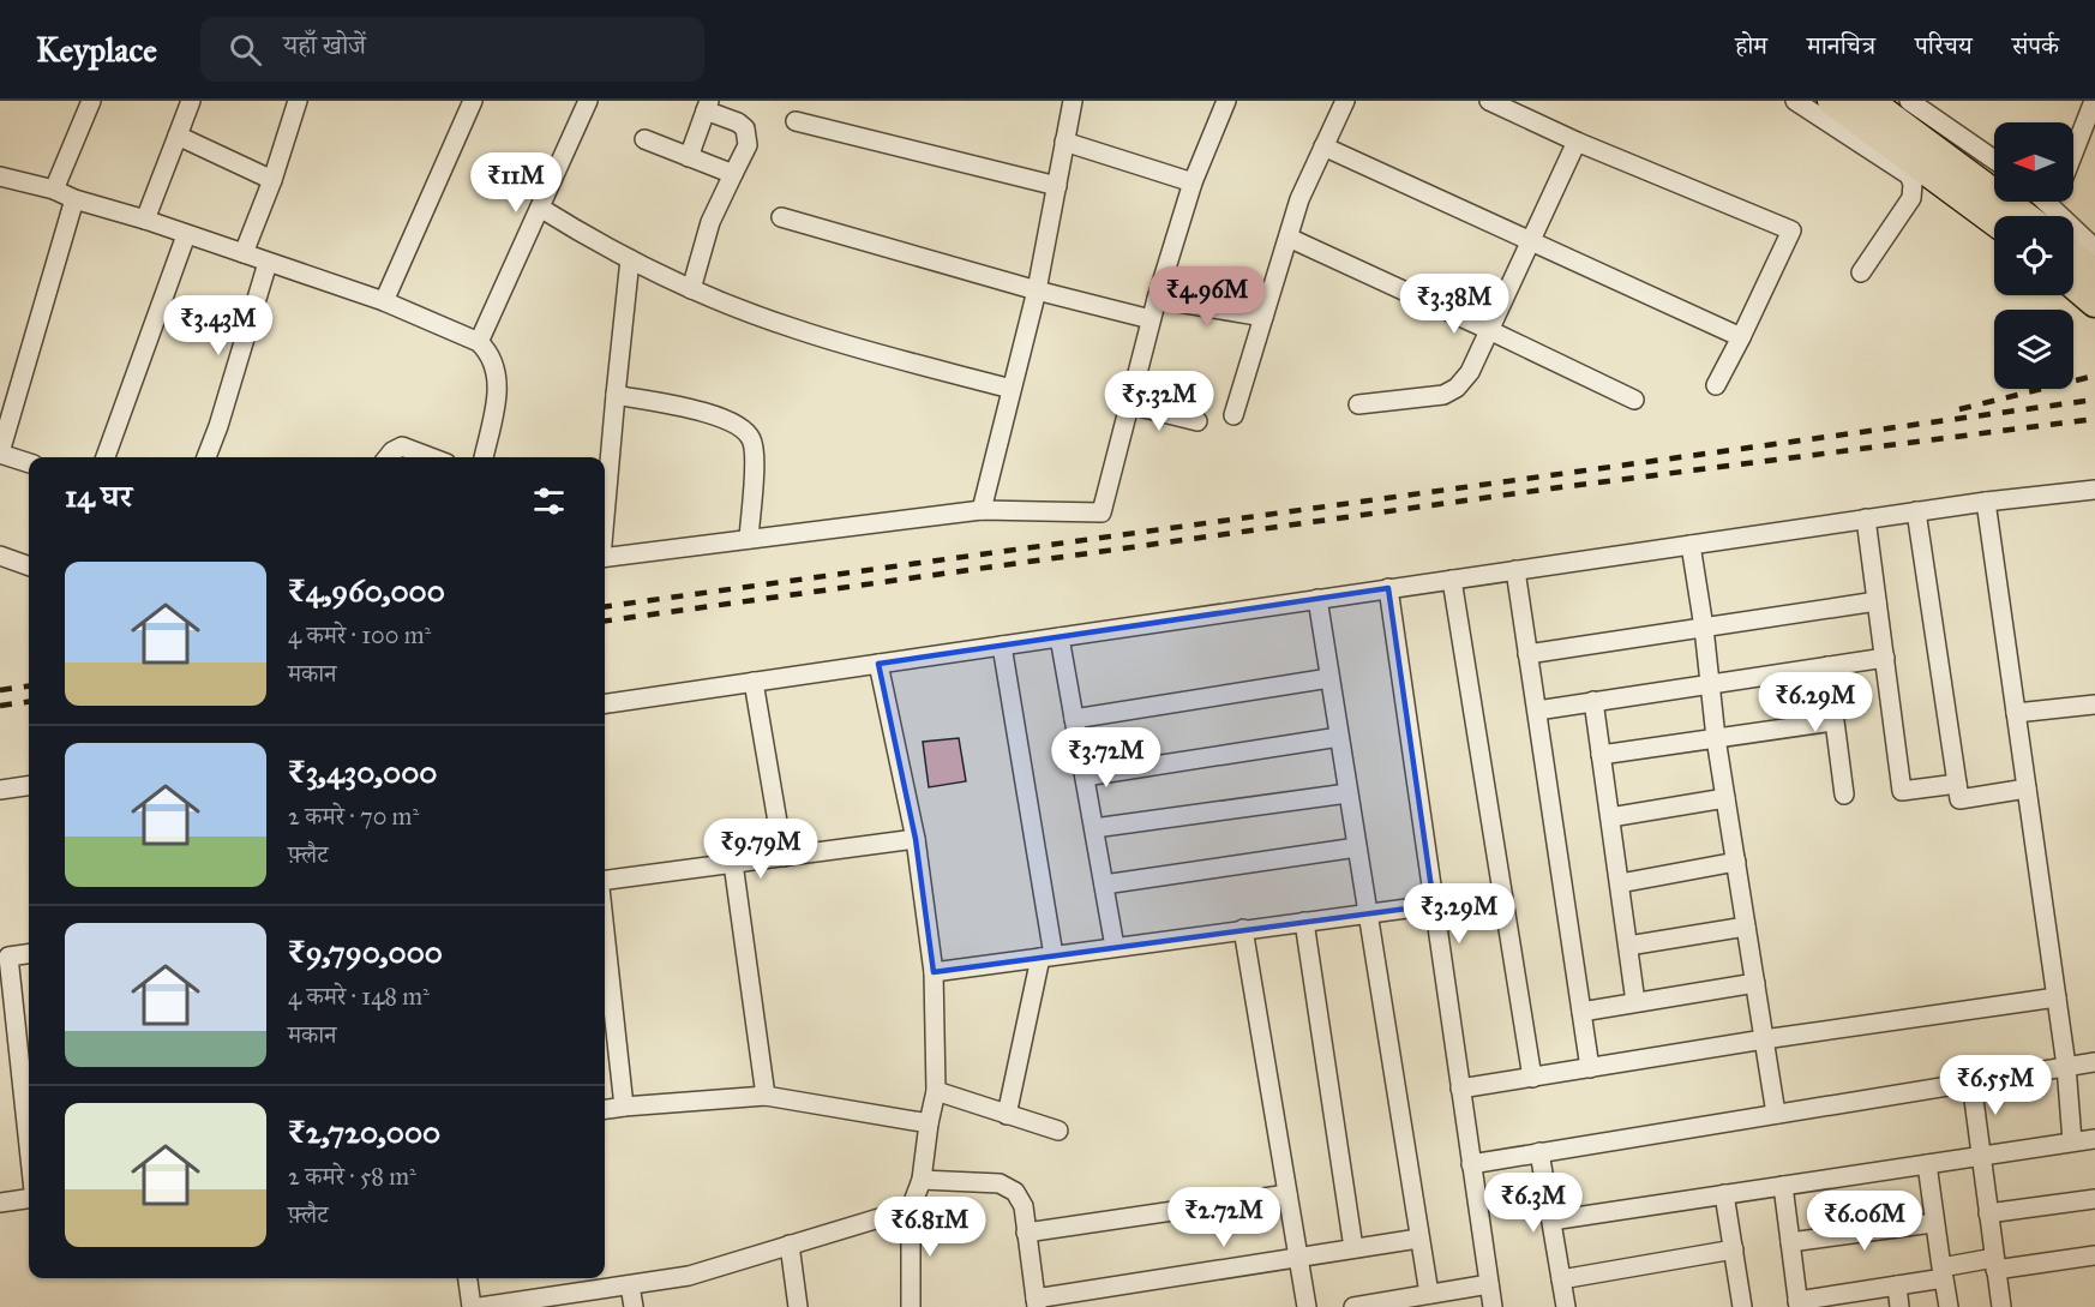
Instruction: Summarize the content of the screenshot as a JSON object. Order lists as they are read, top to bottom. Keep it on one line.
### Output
{"north":"left","page":{"header":"Keyplace","search":"यहाँ खोजें","nav":["होम","मानचित्र","परिचय","संपर्क"],"price":["₹11M","₹4.96M","₹3.38M","₹3.43M","₹5.32M","₹6.29M","₹3.72M","₹9.79M","₹3.29M","₹6.55M","₹6.3M","₹2.72M","₹6.06M","₹6.81M"],"heading":"14 घर","list":[{"name":"₹4,960,000","note":"4 कमरे · 100 m² · मकान"},{"name":"₹3,430,000","note":"2 कमरे · 70 m² · फ़्लैट"},{"name":"₹9,790,000","note":"4 कमरे · 148 m² · मकान"},{"name":"₹2,720,000","note":"2 कमरे · 58 m² · फ़्लैट"}]}}
